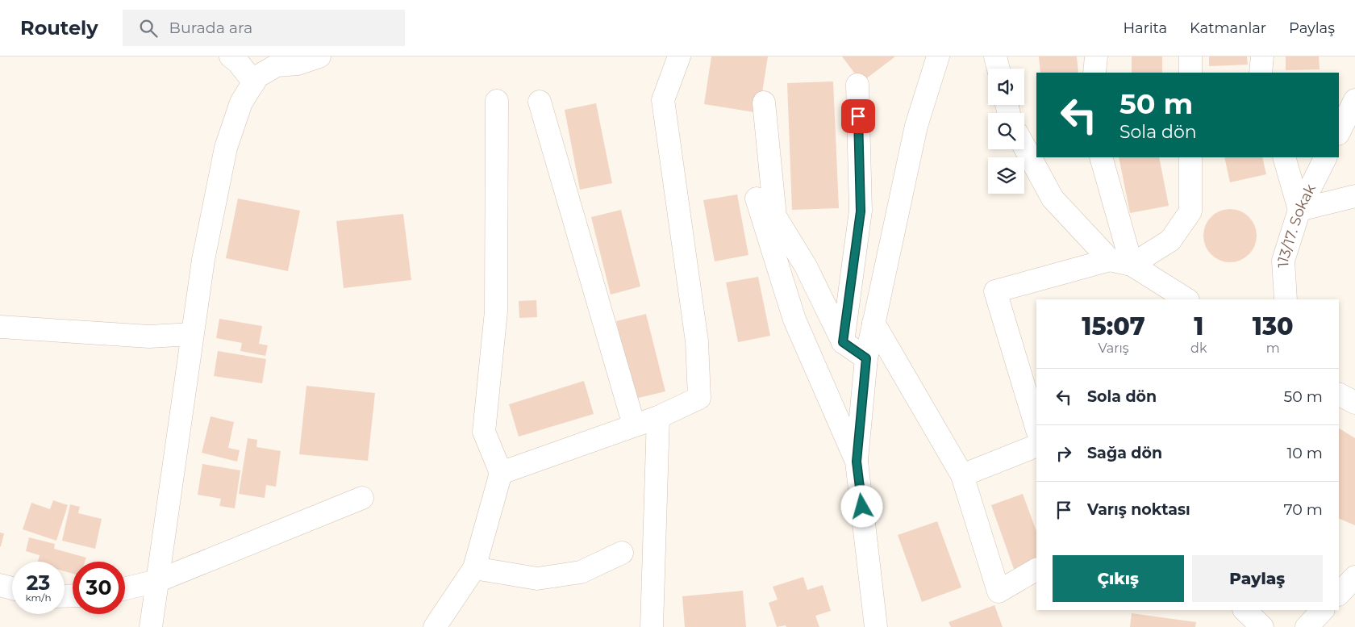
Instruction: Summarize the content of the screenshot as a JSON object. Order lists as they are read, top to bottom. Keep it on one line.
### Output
{"streets":{"street":["113/17. Sokak"]},"page":{"header":"Routely","search":"Burada ara","nav":["Harita","Katmanlar","Paylaş"],"turn":["50 m","Sola dön"],"eta":["15:07","Varış","1","dk","130","m"],"list":[{"name":"Sola dön","value":"50 m"},{"name":"Sağa dön","value":"10 m"},{"name":"Varış noktası","value":"70 m"}],"buttons":["Çıkış","Paylaş"],"speed":"23 km/h","limit":"30"}}
